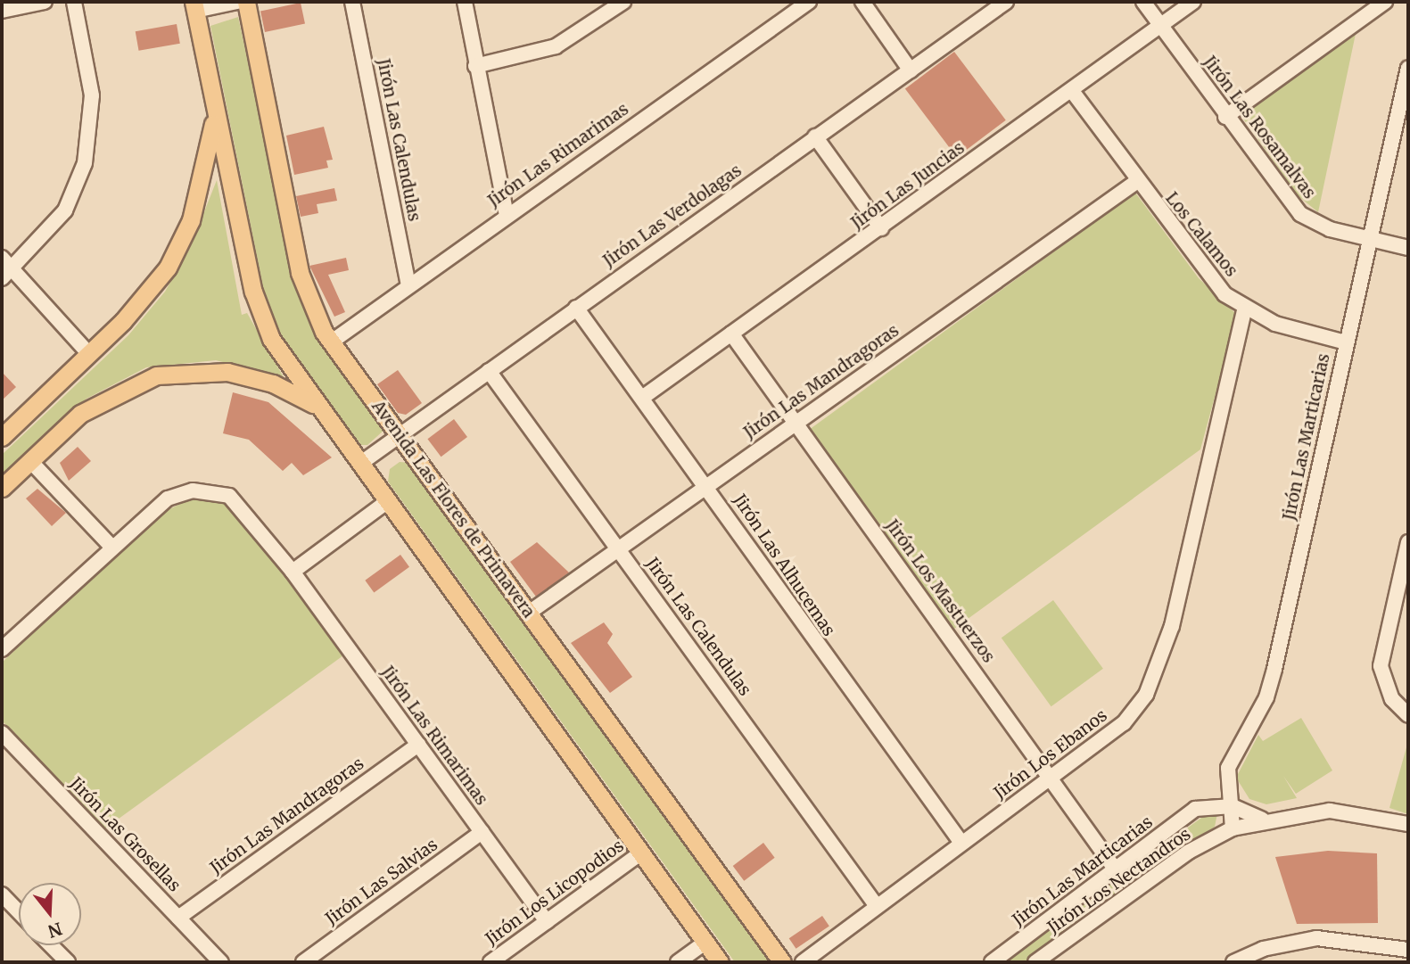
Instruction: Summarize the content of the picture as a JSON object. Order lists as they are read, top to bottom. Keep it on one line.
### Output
{"streets":{"main road":["Avenida Las Flores de Primavera"],"street":["Jirón Las Rosamalvas","Jirón Las Calendulas","Jirón Las Rimarimas","Jirón Las Juncias","Jirón Las Verdolagas","Los Calamos","Jirón Las Mandragoras","Jirón Las Marticarias","Jirón Las Alhucemas","Jirón Los Mastuerzos","Jirón Los Ebanos","Jirón Las Grosellas","Jirón Los Nectandros","Jirón Las Salvias","Jirón Los Licopodios"]},"crossings":[["Jirón Las Rosamalvas","Jirón Las Juncias"],["Jirón Las Rosamalvas","Jirón Las Marticarias"],["Jirón Las Calendulas","Jirón Las Rimarimas"],["Jirón Las Calendulas","Jirón Las Verdolagas"],["Jirón Las Calendulas","Jirón Las Mandragoras"],["Jirón Las Calendulas","Jirón Los Ebanos"],["Jirón Las Rimarimas","Jirón Las Mandragoras"],["Jirón Las Rimarimas","Avenida Las Flores de Primavera"],["Jirón Las Rimarimas","Jirón Las Salvias"],["Jirón Las Rimarimas","Jirón Los Licopodios"],["Jirón Las Juncias","Los Calamos"],["Jirón Las Juncias","Jirón Las Alhucemas"],["Jirón Las Juncias","Jirón Los Mastuerzos"],["Jirón Las Verdolagas","Avenida Las Flores de Primavera"],["Jirón Las Verdolagas","Jirón Las Alhucemas"],["Los Calamos","Jirón Las Mandragoras"],["Los Calamos","Jirón Las Marticarias"],["Los Calamos","Jirón Los Ebanos"],["Jirón Las Mandragoras","Avenida Las Flores de Primavera"],["Jirón Las Mandragoras","Jirón Las Alhucemas"],["Jirón Las Mandragoras","Jirón Los Mastuerzos"],["Jirón Las Mandragoras","Jirón Las Grosellas"],["Jirón Las Marticarias","Jirón Los Mastuerzos"],["Jirón Las Marticarias","Jirón Los Nectandros"],["Jirón Las Alhucemas","Jirón Los Ebanos"],["Jirón Los Mastuerzos","Jirón Los Ebanos"]],"north":"bottom"}
